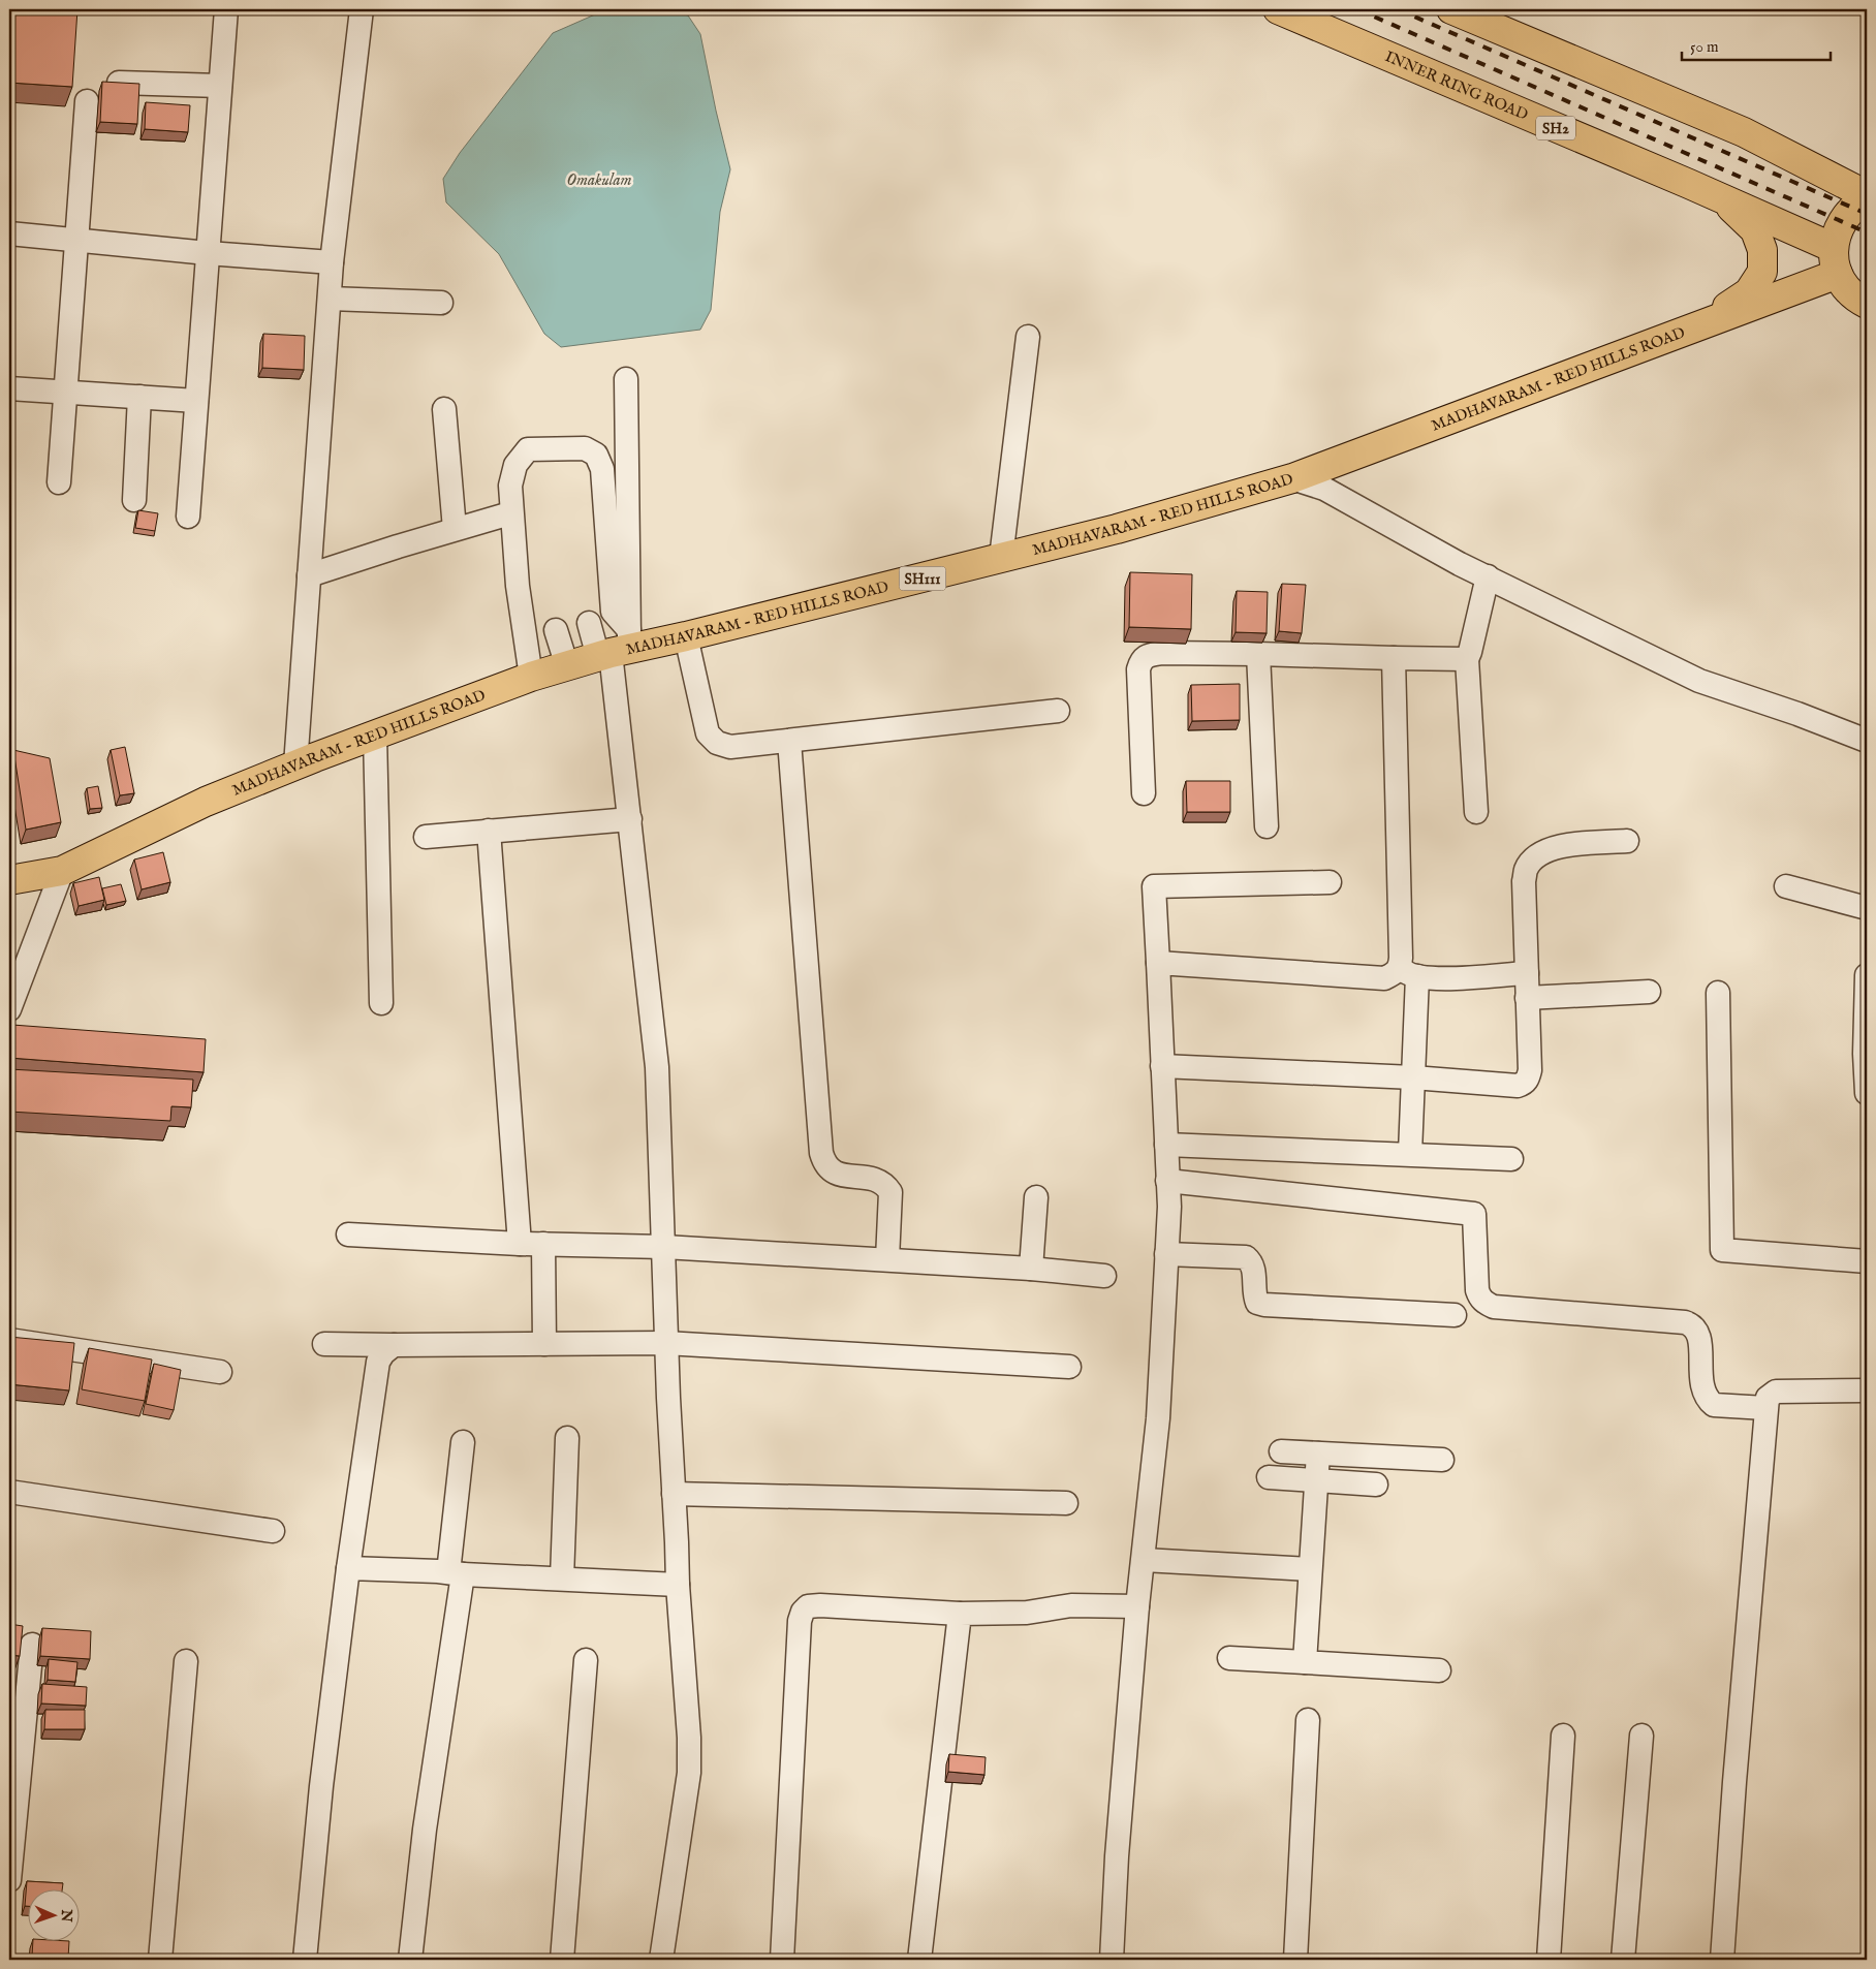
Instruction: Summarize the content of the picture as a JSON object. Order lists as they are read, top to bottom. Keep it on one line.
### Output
{"streets":{"main road":["INNER RING ROAD","SH2","MADHAVARAM - RED HILLS ROAD","SH111"]},"crossings":[["INNER RING ROAD","MADHAVARAM - RED HILLS ROAD"]],"water":["Omakulam"],"scale_bar":"50 m","north":"right"}
